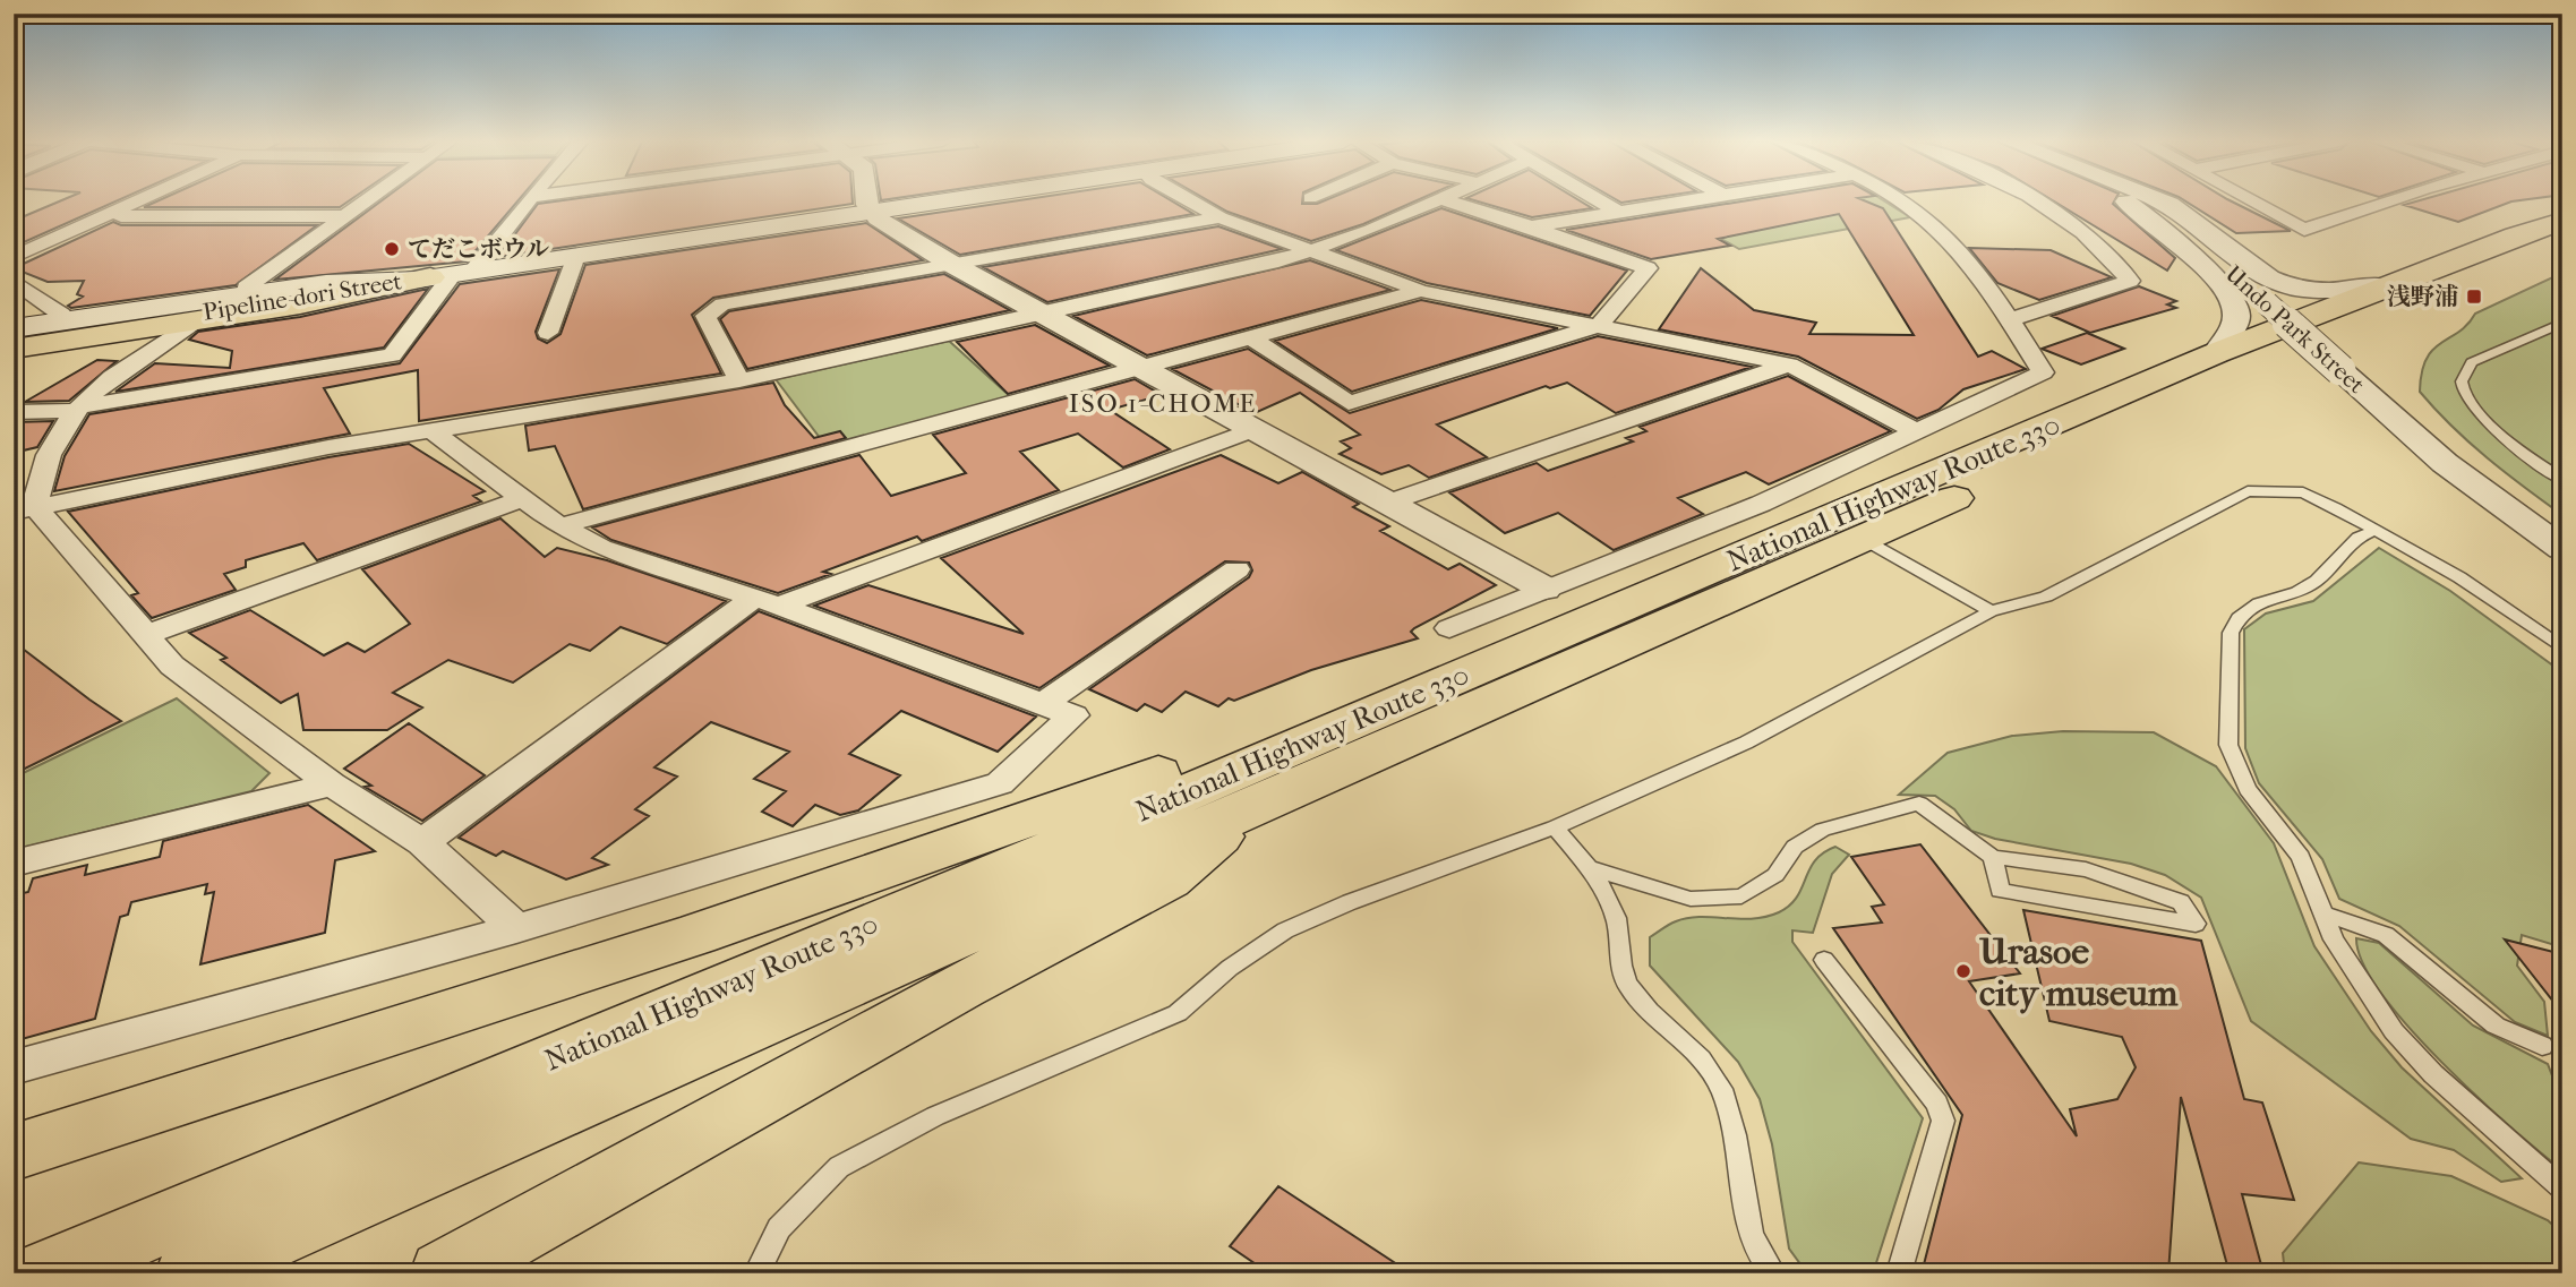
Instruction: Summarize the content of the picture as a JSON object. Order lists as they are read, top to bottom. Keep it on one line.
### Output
{"streets":{"main road":["Pipeline-dori Street","National Highway Route 330"],"street":["Undo Park Street"]},"districts":["ISO 1-CHOME"],"places":{"other":["てだこボウル","Urasoe city museum"],"transit":["浅野浦"]}}
